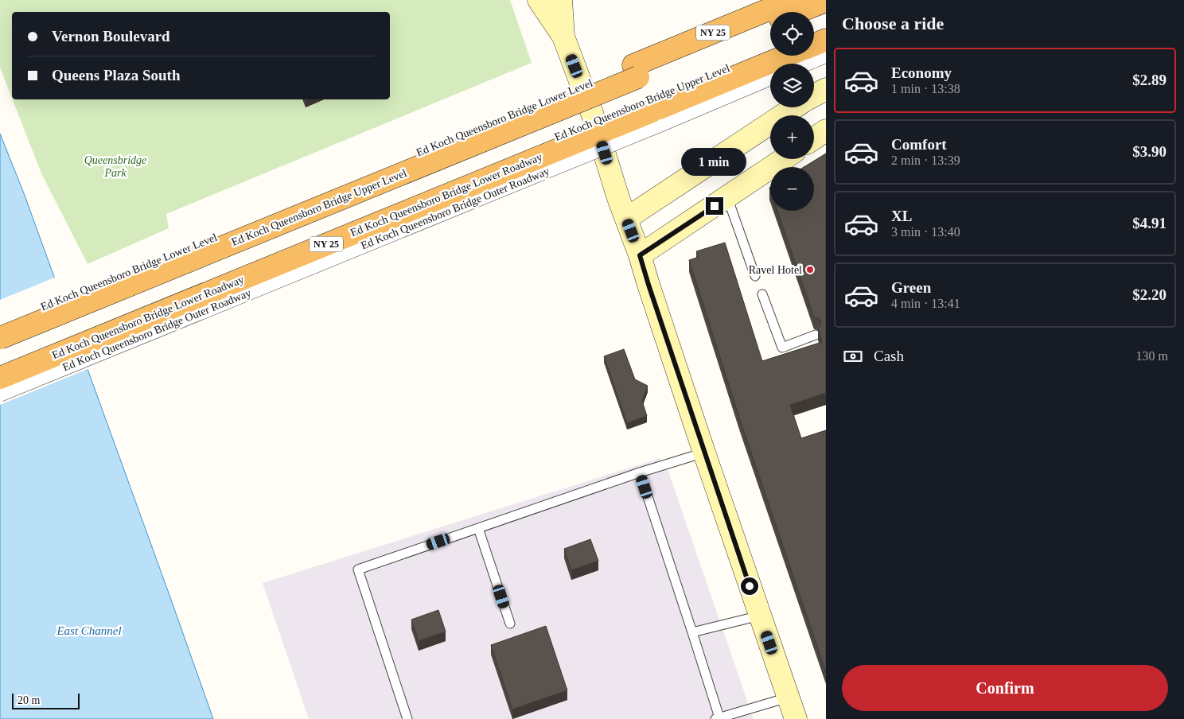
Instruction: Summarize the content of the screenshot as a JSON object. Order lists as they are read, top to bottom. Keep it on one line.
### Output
{"streets":{"highway":["NY 25","Ed Koch Queensboro Bridge Upper Level","Ed Koch Queensboro Bridge Lower Level","Ed Koch Queensboro Bridge Lower Roadway"],"street":["Ed Koch Queensboro Bridge Outer Roadway"]},"crossings":[["NY 25","Ed Koch Queensboro Bridge Upper Level"],["NY 25","Ed Koch Queensboro Bridge Lower Level"],["Ed Koch Queensboro Bridge Upper Level","Ed Koch Queensboro Bridge Lower Level"]],"water":["East Channel"],"parks":["Queensbridge Park"],"places":["Ravel Hotel"],"scale_bar":"20 m","page":{"heading":"Choose a ride","map_buttons":["+","−"],"banner":["Vernon Boulevard","Queens Plaza South"],"list":[{"name":"Economy","note":"1 min · 13:38","value":"$2.89"},{"name":"Comfort","note":"2 min · 13:39","value":"$3.90"},{"name":"XL","note":"3 min · 13:40","value":"$4.91"},{"name":"Green","note":"4 min · 13:41","value":"$2.20"}],"bubble":"1 min","pay":["Cash","130 m"],"buttons":"Confirm","scale":"20 m"}}
